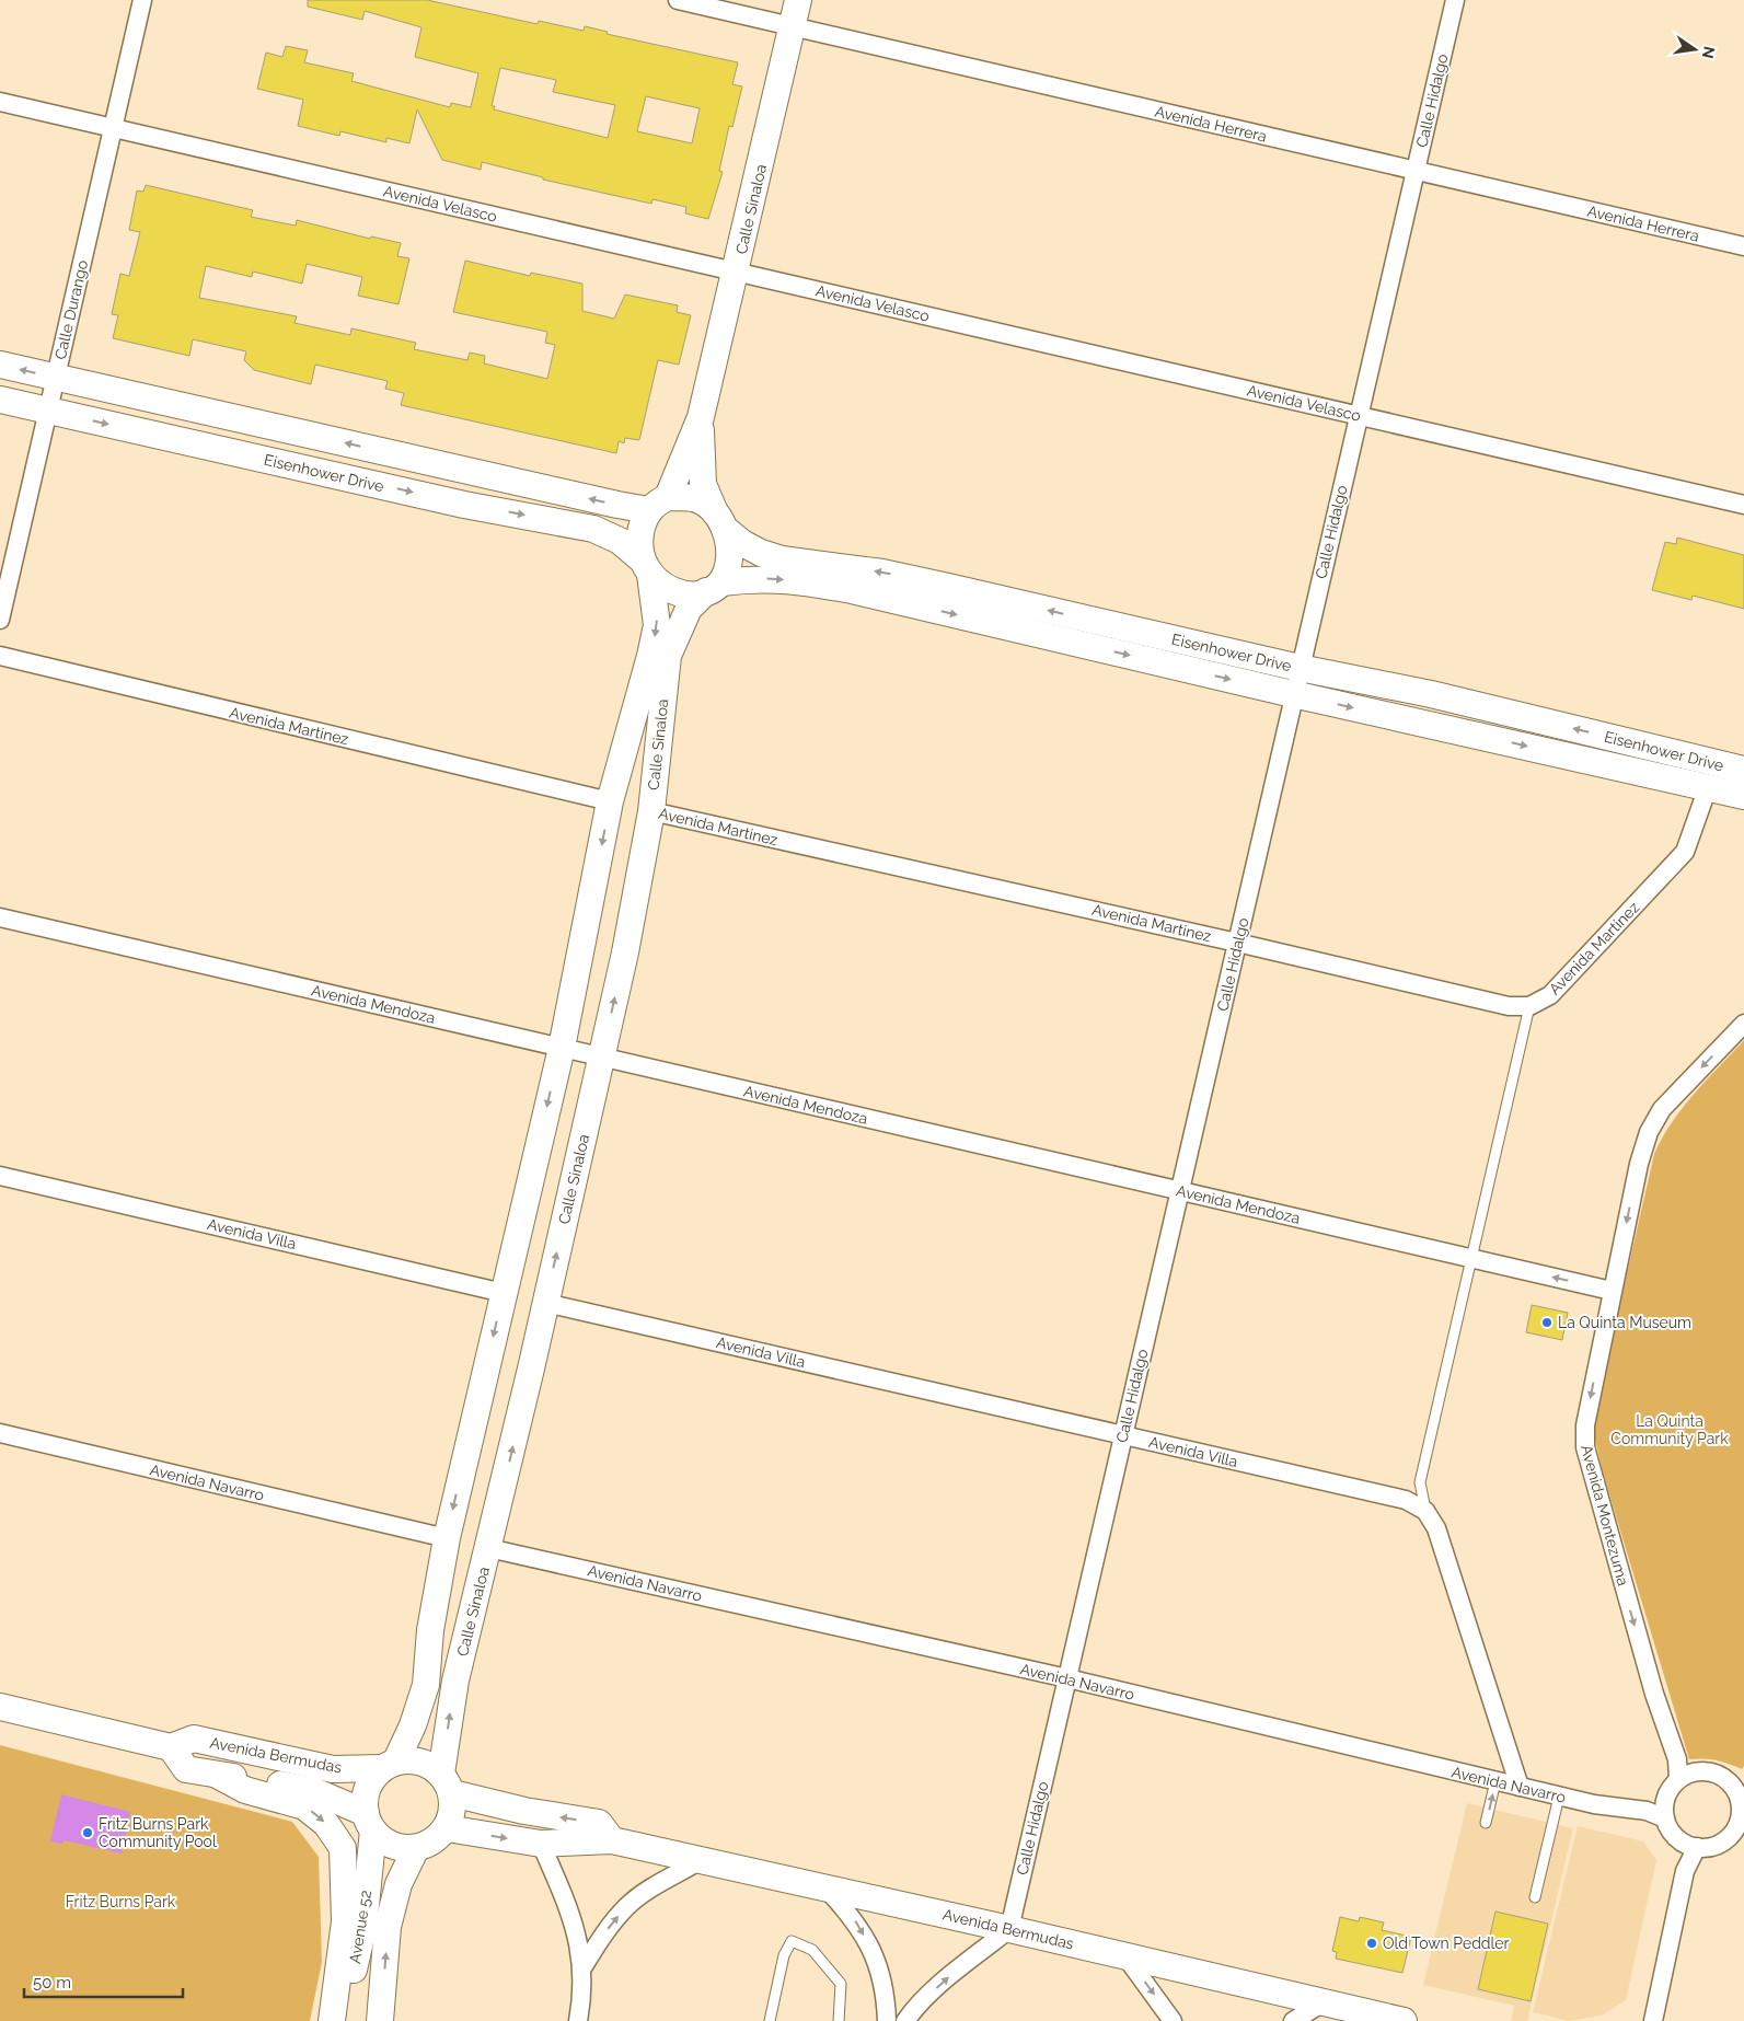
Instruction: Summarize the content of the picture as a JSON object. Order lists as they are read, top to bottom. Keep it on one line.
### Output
{"streets":{"main road":["Calle Sinaloa","Eisenhower Drive","Avenida Bermudas","Avenue 52"],"street":["Calle Hidalgo","Avenida Herrera","Avenida Velasco","Calle Durango","Avenida Martinez","Avenida Mendoza","Avenida Villa","Avenida Navarro","Avenida Montezuma"]},"crossings":[["Calle Hidalgo","Avenida Herrera"],["Calle Hidalgo","Avenida Velasco"],["Calle Hidalgo","Eisenhower Drive"],["Calle Hidalgo","Avenida Martinez"],["Calle Hidalgo","Avenida Mendoza"],["Calle Hidalgo","Avenida Villa"],["Calle Hidalgo","Avenida Navarro"],["Calle Hidalgo","Avenida Bermudas"],["Avenida Herrera","Calle Sinaloa"],["Avenida Velasco","Calle Sinaloa"],["Avenida Velasco","Calle Durango"],["Calle Sinaloa","Eisenhower Drive"],["Calle Sinaloa","Avenida Martinez"],["Calle Sinaloa","Avenida Mendoza"],["Calle Sinaloa","Avenida Villa"],["Calle Sinaloa","Avenida Navarro"],["Calle Sinaloa","Avenida Bermudas"],["Calle Sinaloa","Avenue 52"],["Calle Durango","Eisenhower Drive"],["Eisenhower Drive","Avenida Martinez"],["Avenida Mendoza","Avenida Montezuma"],["Avenida Navarro","Avenida Montezuma"],["Avenida Bermudas","Avenue 52"]],"one_way":["Avenida Montezuma"],"parks":["La Quinta Community Park","Fritz Burns Park"],"places":["La Quinta Museum","Fritz Burns Park Community Pool","Old Town Peddler"],"scale_bar":"50 m","north":"right"}
